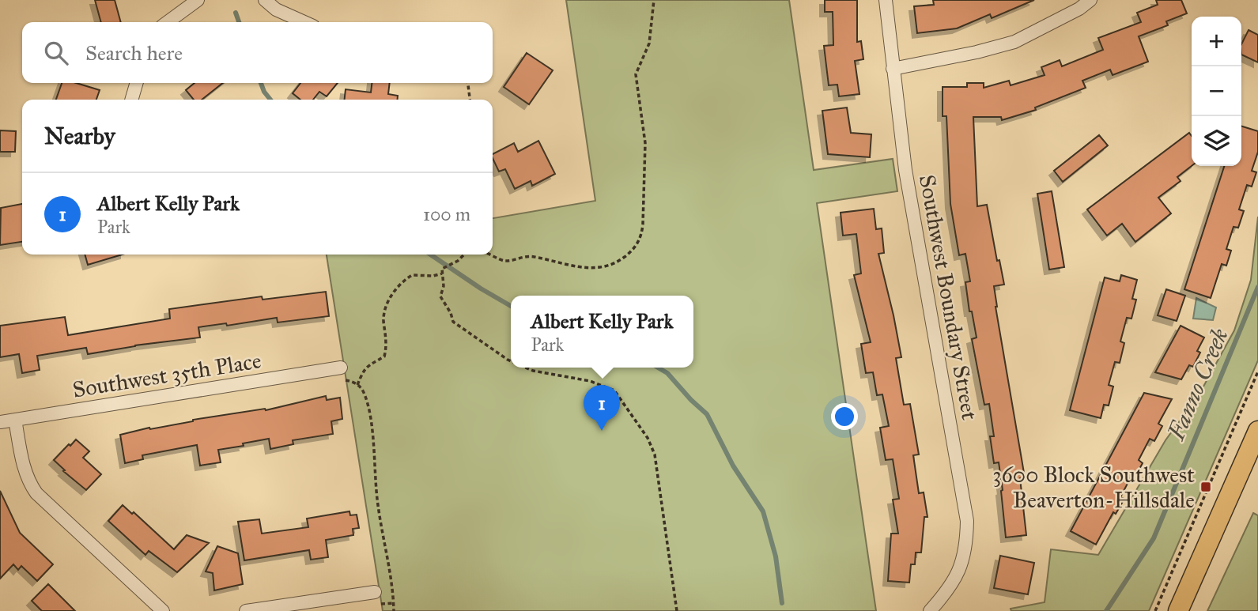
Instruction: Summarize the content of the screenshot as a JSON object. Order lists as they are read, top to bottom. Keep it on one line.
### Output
{"streets":{"street":["Southwest Boundary Street","Southwest 35th Place"]},"water":["Fanno Creek"],"places":{"transit":["3600 Block Southwest Beaverton-Hillsdale"]},"page":{"map_buttons":["+","−"],"search":"Search here","heading":"Nearby","list":[{"mark":"1","name":"Albert Kelly Park","note":"Park","value":"100 m"}],"popup":["Albert Kelly Park","Park"],"pins":"1"}}
